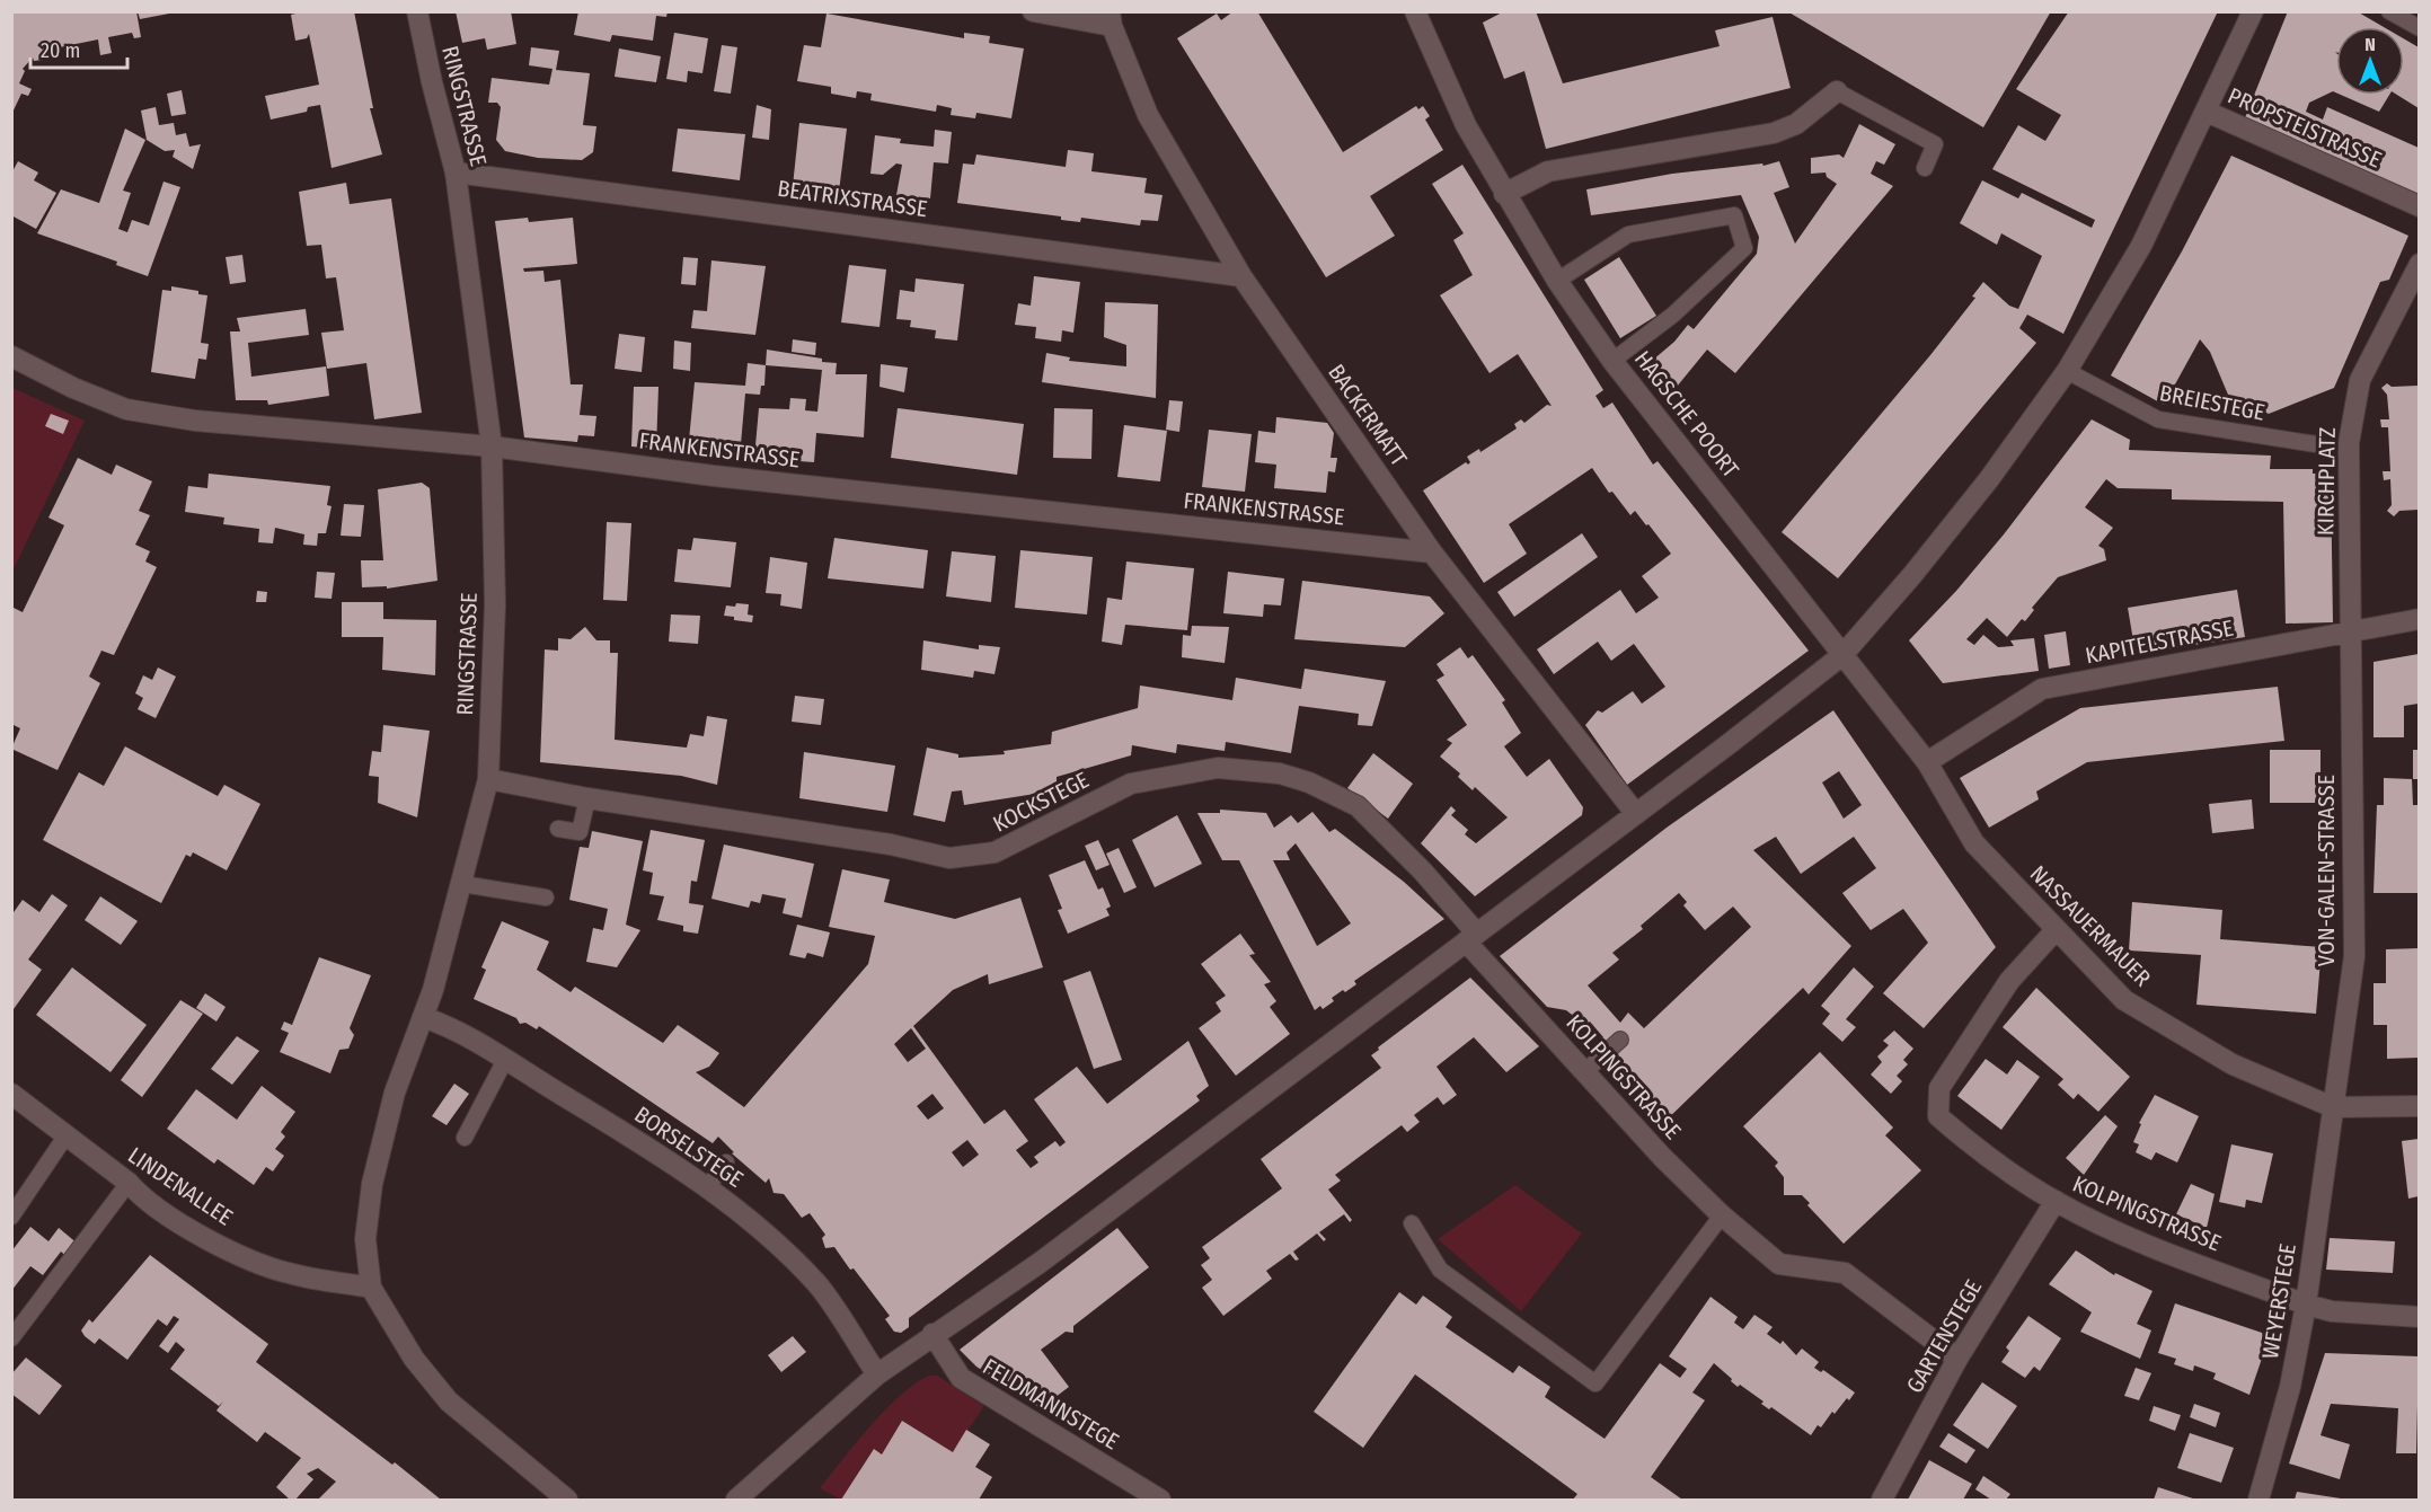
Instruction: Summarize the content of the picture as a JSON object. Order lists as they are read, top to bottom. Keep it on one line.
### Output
{"streets":{"street":["RINGSTRASSE","PROPSTEISTRASSE","BEATRIXSTRASSE","HAGSCHE POORT","BACKERMATT","FRANKENSTRASSE","KIRCHPLATZ","KAPITELSTRASSE","KOCKSTEGE","VON-GALEN-STRASSE","NASSAUERMAUER","KOLPINGSTRASSE","BORSELSTEGE","LINDENALLEE","WEYERSTEGE","GARTENSTEGE","FELDMANNSTEGE"],"lane":["BREIESTEGE"]},"crossings":[["RINGSTRASSE","BEATRIXSTRASSE"],["RINGSTRASSE","FRANKENSTRASSE"],["RINGSTRASSE","KOCKSTEGE"],["RINGSTRASSE","BORSELSTEGE"],["RINGSTRASSE","LINDENALLEE"],["BEATRIXSTRASSE","BACKERMATT"],["HAGSCHE POORT","KAPITELSTRASSE"],["HAGSCHE POORT","NASSAUERMAUER"],["BACKERMATT","FRANKENSTRASSE"],["KIRCHPLATZ","KAPITELSTRASSE"],["KIRCHPLATZ","VON-GALEN-STRASSE"],["KAPITELSTRASSE","VON-GALEN-STRASSE"],["KAPITELSTRASSE","NASSAUERMAUER"],["KOCKSTEGE","KOLPINGSTRASSE"],["VON-GALEN-STRASSE","NASSAUERMAUER"],["VON-GALEN-STRASSE","WEYERSTEGE"],["NASSAUERMAUER","KOLPINGSTRASSE"],["NASSAUERMAUER","WEYERSTEGE"],["KOLPINGSTRASSE","WEYERSTEGE"],["KOLPINGSTRASSE","GARTENSTEGE"]],"scale_bar":"20 m","north":"top"}
